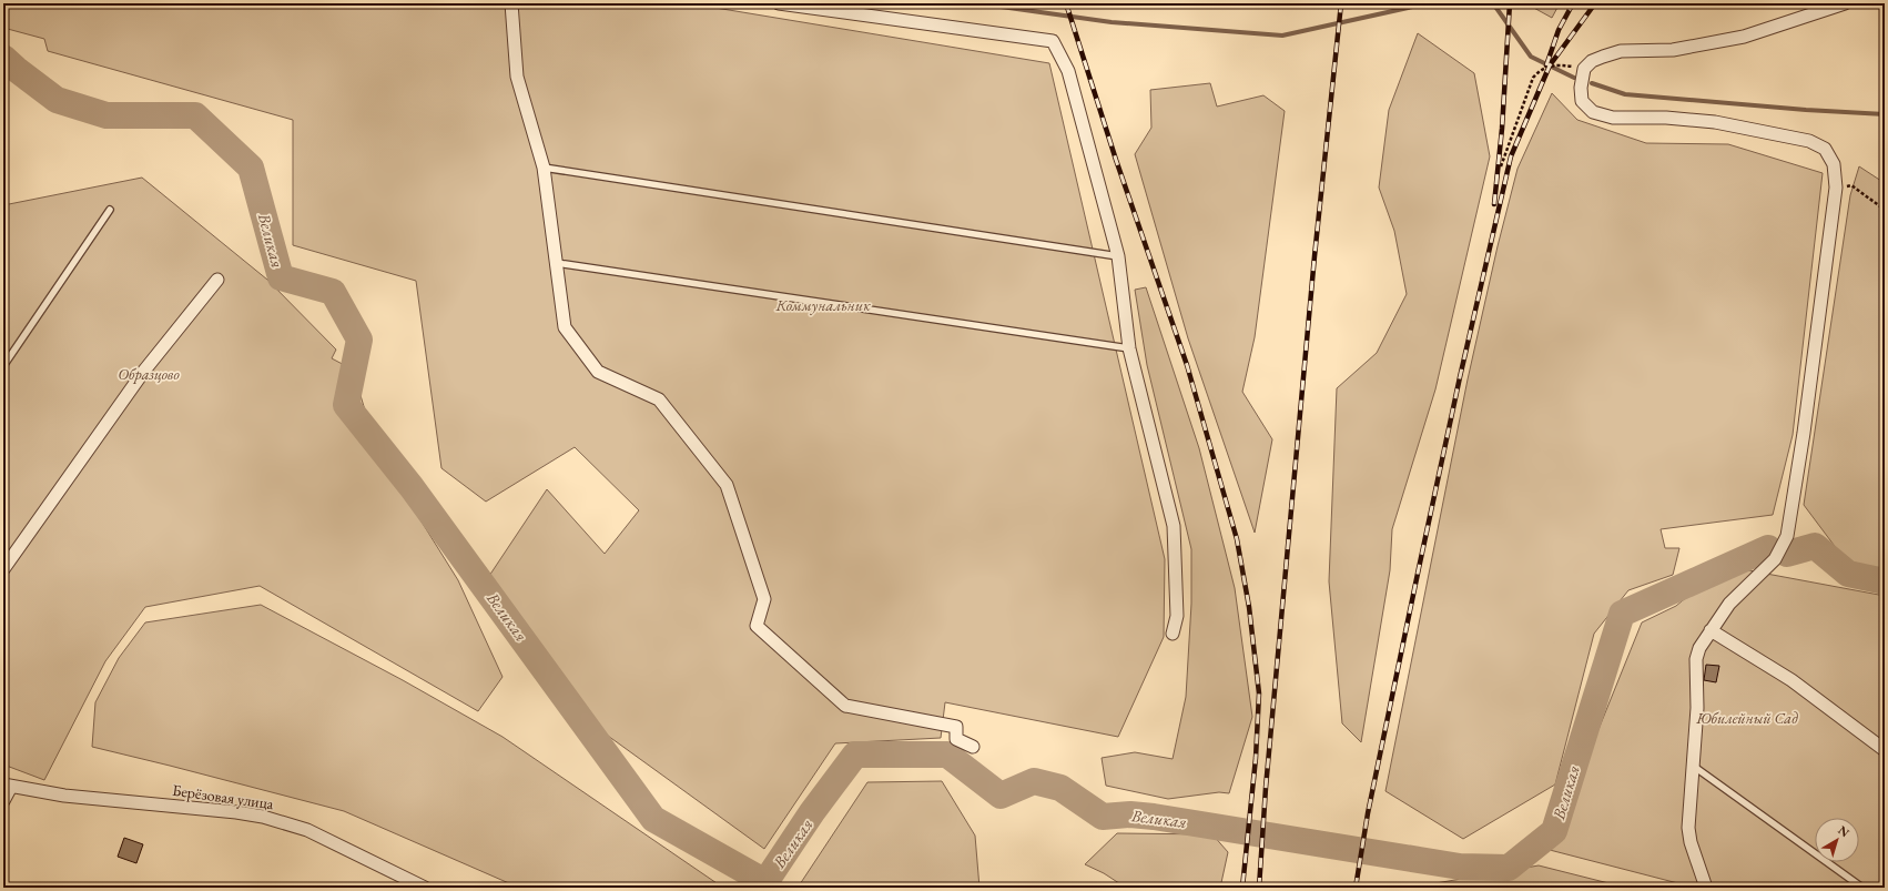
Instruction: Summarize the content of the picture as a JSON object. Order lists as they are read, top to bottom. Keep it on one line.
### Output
{"streets":{"street":["Берёзовая улица"]},"water":["Великая"],"parks":["Коммунальник","Образцово","Юбилейный Сад"],"north":"top right"}
